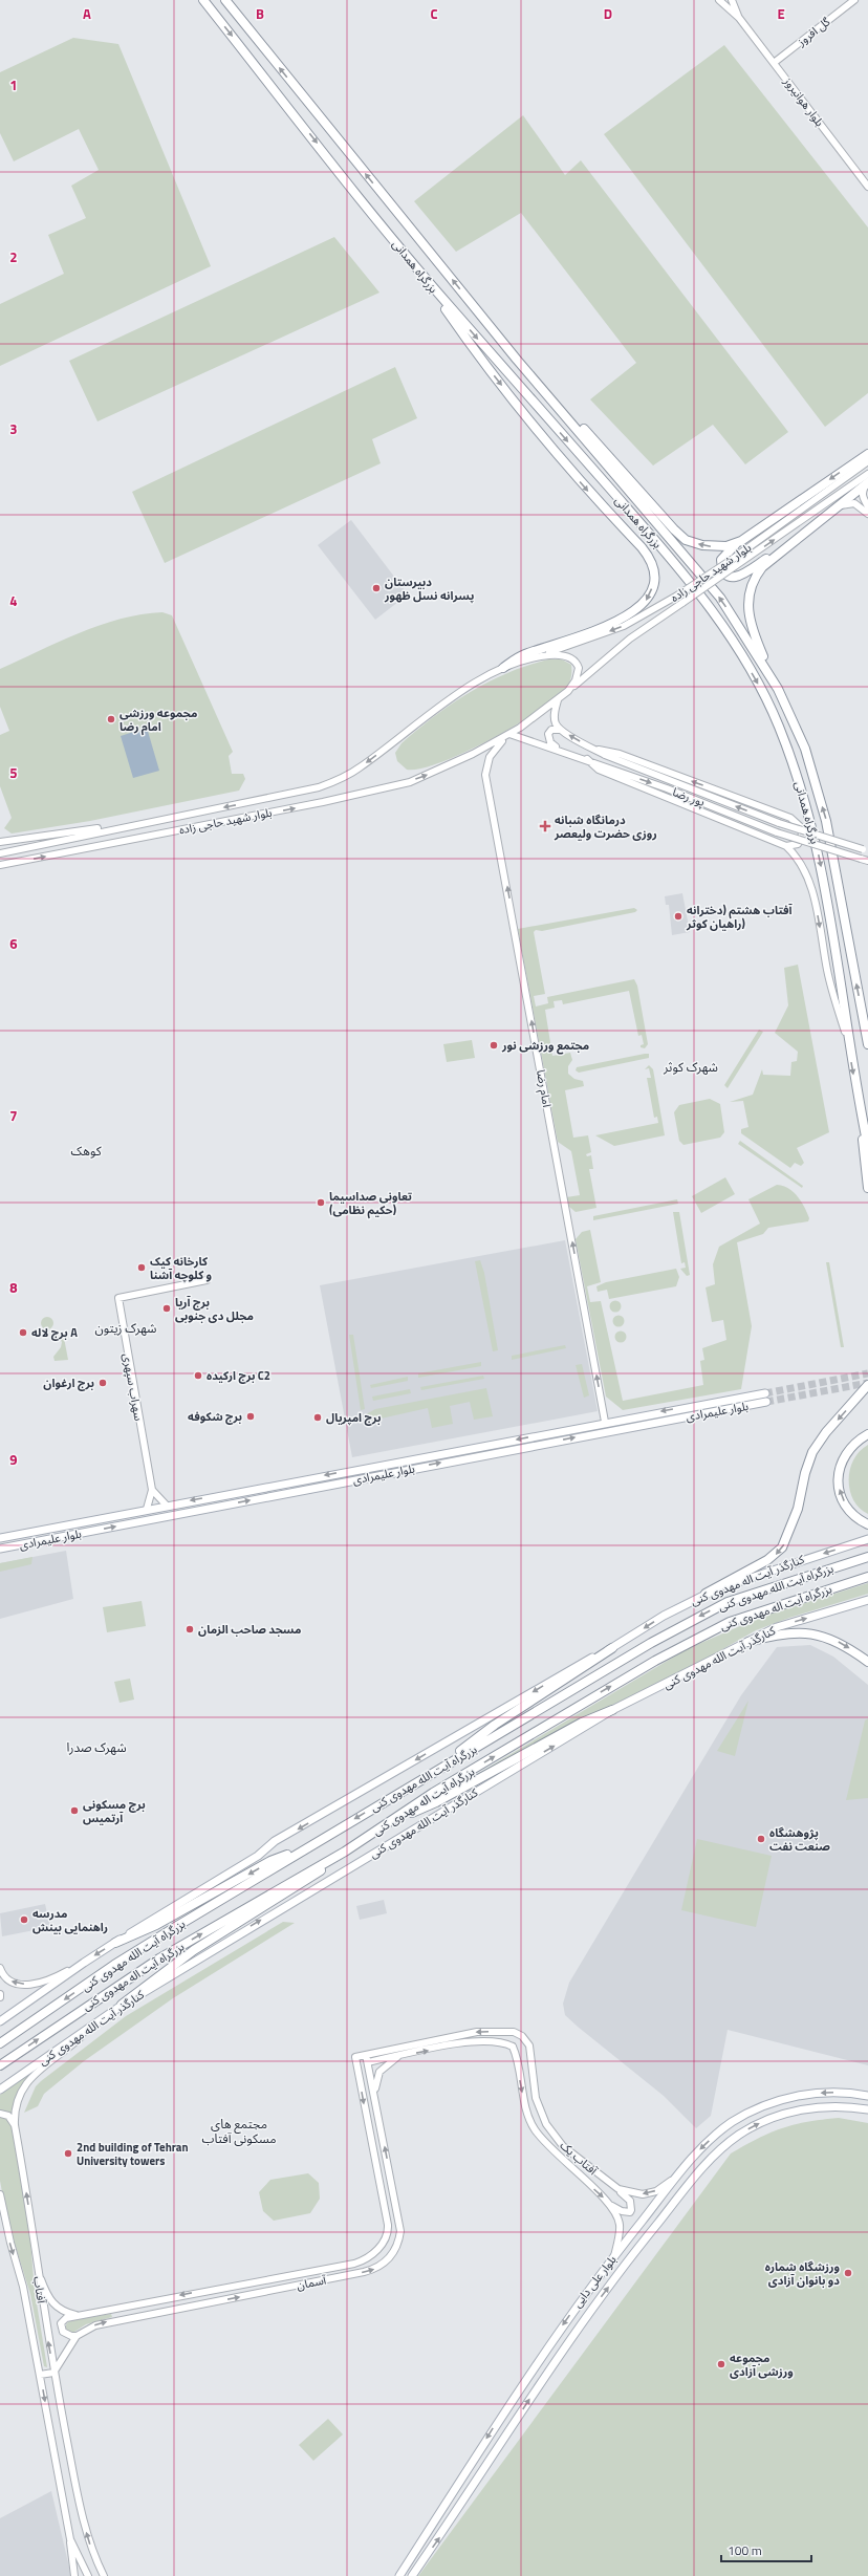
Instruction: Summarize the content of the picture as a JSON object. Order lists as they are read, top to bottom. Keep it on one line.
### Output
{"streets":{"highway":["بزرگراه همدانی","بزرگراه آیت الله مهدوی کنی","بزرگراه آیت اله مهدوی کنی"],"main road":["بلوار علیمرادی","کنارگذر آیت اله مهدوی کنی","کنارگذر آیت الله مهدوی کنی","بلوار علی دایی"],"street":["گل افروز","بلوار هوانیروز","بلوار شهید حاجی زاده","پور رضا","امام رضا","سهراب سپهری","آفتاب یک","آسمان","آفتاب"]},"crossings":[["گل افروز","بلوار هوانیروز"],["بلوار شهید حاجی زاده","پور رضا"],["بلوار شهید حاجی زاده","امام رضا"],["پور رضا","امام رضا"],["امام رضا","بلوار علیمرادی"],["سهراب سپهری","بلوار علیمرادی"],["کنارگذر آیت الله مهدوی کنی","آفتاب"],["آفتاب یک","بلوار علی دایی"],["آسمان","آفتاب"]],"one_way":["امام رضا","کنارگذر آیت اله مهدوی کنی"],"districts":["شهرک کوثر","کوهک","شهرک زیتون","شهرک صدرا","مجتمع های مسکونی آفتاب"],"places":{"other":["دبیرستان پسرانه نسل ظهور","مجموعه ورزشی امام رضا","آفتاب هشتم (دخترانه راهیان کوثر)","مجتمع ورزشی نور","تعاونی صداسیما (حکیم نظامی)","کارخانه کیک و کلوچه آشنا","برج آریا مجلل دی جنوبی","برج لاله A","برج ارکیده C2","برج ارغوان","برج شکوفه","برج امپریال","مسجد صاحب الزمان","برج مسکونی آرتمیس","پژوهشگاه صنعت نفت","مدرسه راهنمایی بینش","2nd building of Tehran University towers","ورزشگاه شماره دو بانوان آزادی","مجموعه ورزشی آزادی"],"health":["درمانگاه شبانه روزی حضرت ولیعصر"]},"scale_bar":"100 m","grid":{"columns":["A","B","C","D","E"],"rows":["1","2","3","4","5","6","7","8","9"]}}
